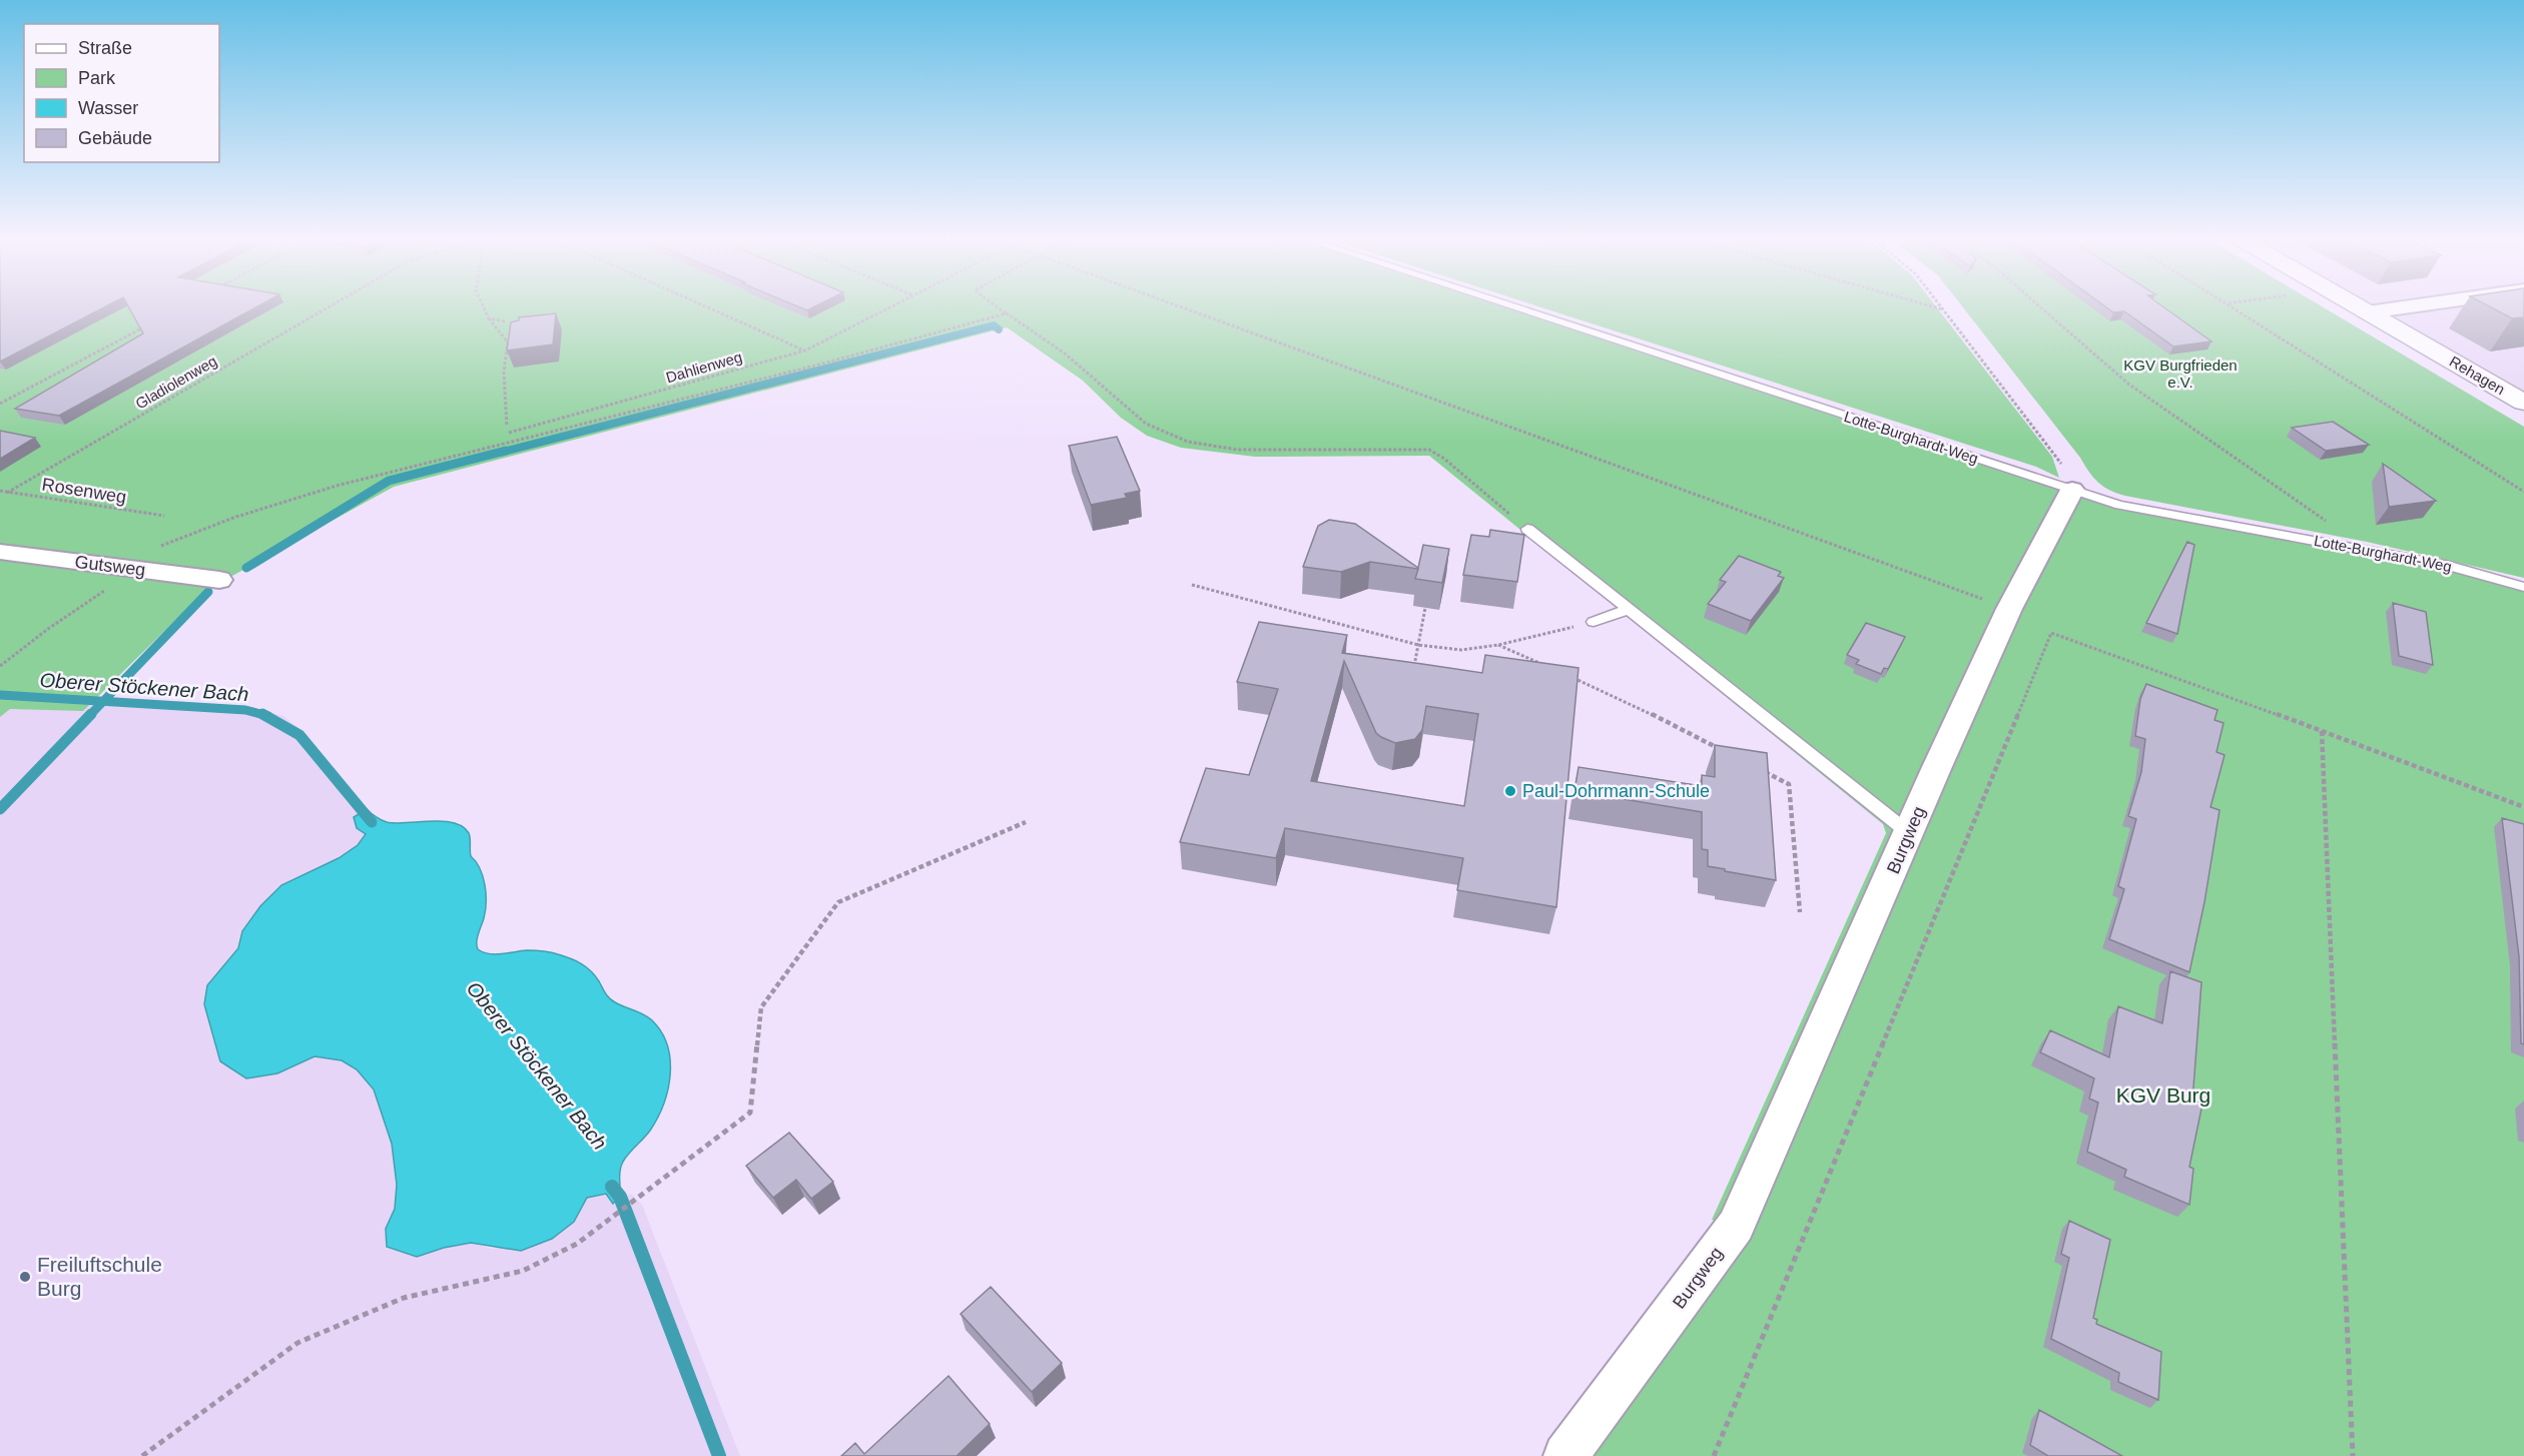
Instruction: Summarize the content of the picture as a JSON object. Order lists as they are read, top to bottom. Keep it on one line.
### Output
{"streets":{"street":["Rehagen","Gutsweg","Burgweg"],"lane":["Lotte-Burghardt-Weg"],"path":["Dahlienweg","Gladiolenweg","Rosenweg"]},"crossings":[["Gladiolenweg","Rosenweg"],["Lotte-Burghardt-Weg","Burgweg"]],"water":["Oberer Stöckener Bach"],"parks":["KGV Burgfrieden e.V.","KGV Burg"],"places":["Paul-Dohrmann-Schule","Freiluftschule Burg"],"legend":["Straße","Park","Wasser","Gebäude"]}
